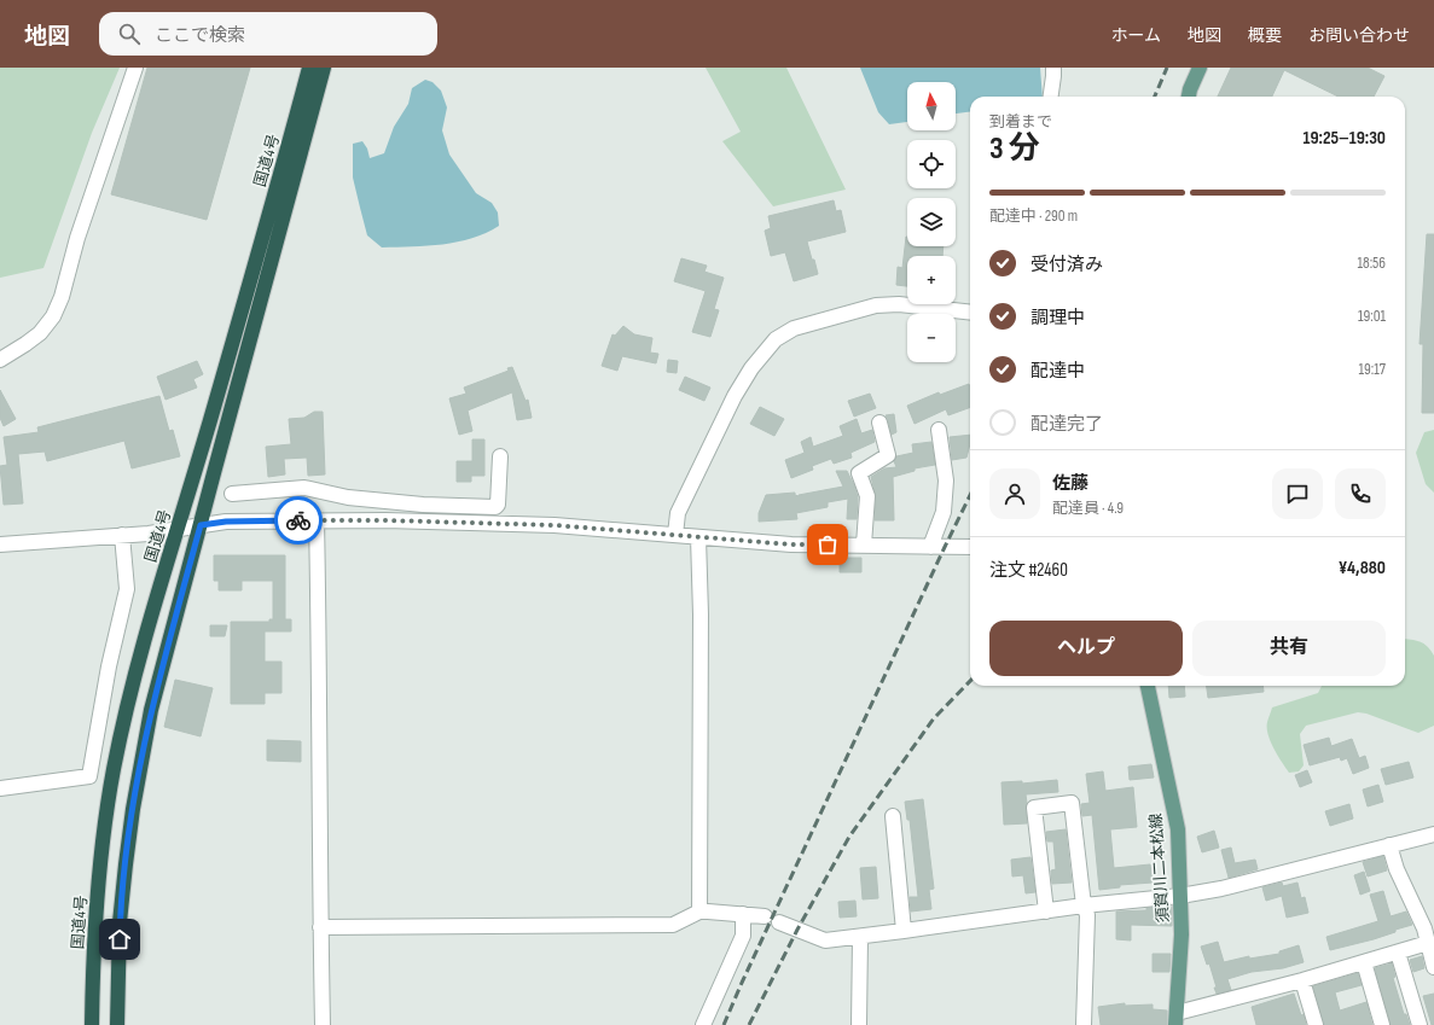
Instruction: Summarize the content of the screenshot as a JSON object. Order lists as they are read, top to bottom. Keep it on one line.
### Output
{"streets":{"highway":["国道4号"],"main road":["須賀川二本松線"]},"north":"top","page":{"header":"地図","search":"ここで検索","nav":["ホーム","地図","概要","お問い合わせ"],"map_buttons":["+","−"],"heading":["3 分","到着まで","19:25–19:30"],"panel":["佐藤","配達員 · 4.9","注文 #2460","¥4,880"],"bar":"配達中 · 290 m","list":[["受付済み","18:56"],["調理中","19:01"],["配達中","19:17"],"配達完了"],"buttons":["ヘルプ","共有"]}}
